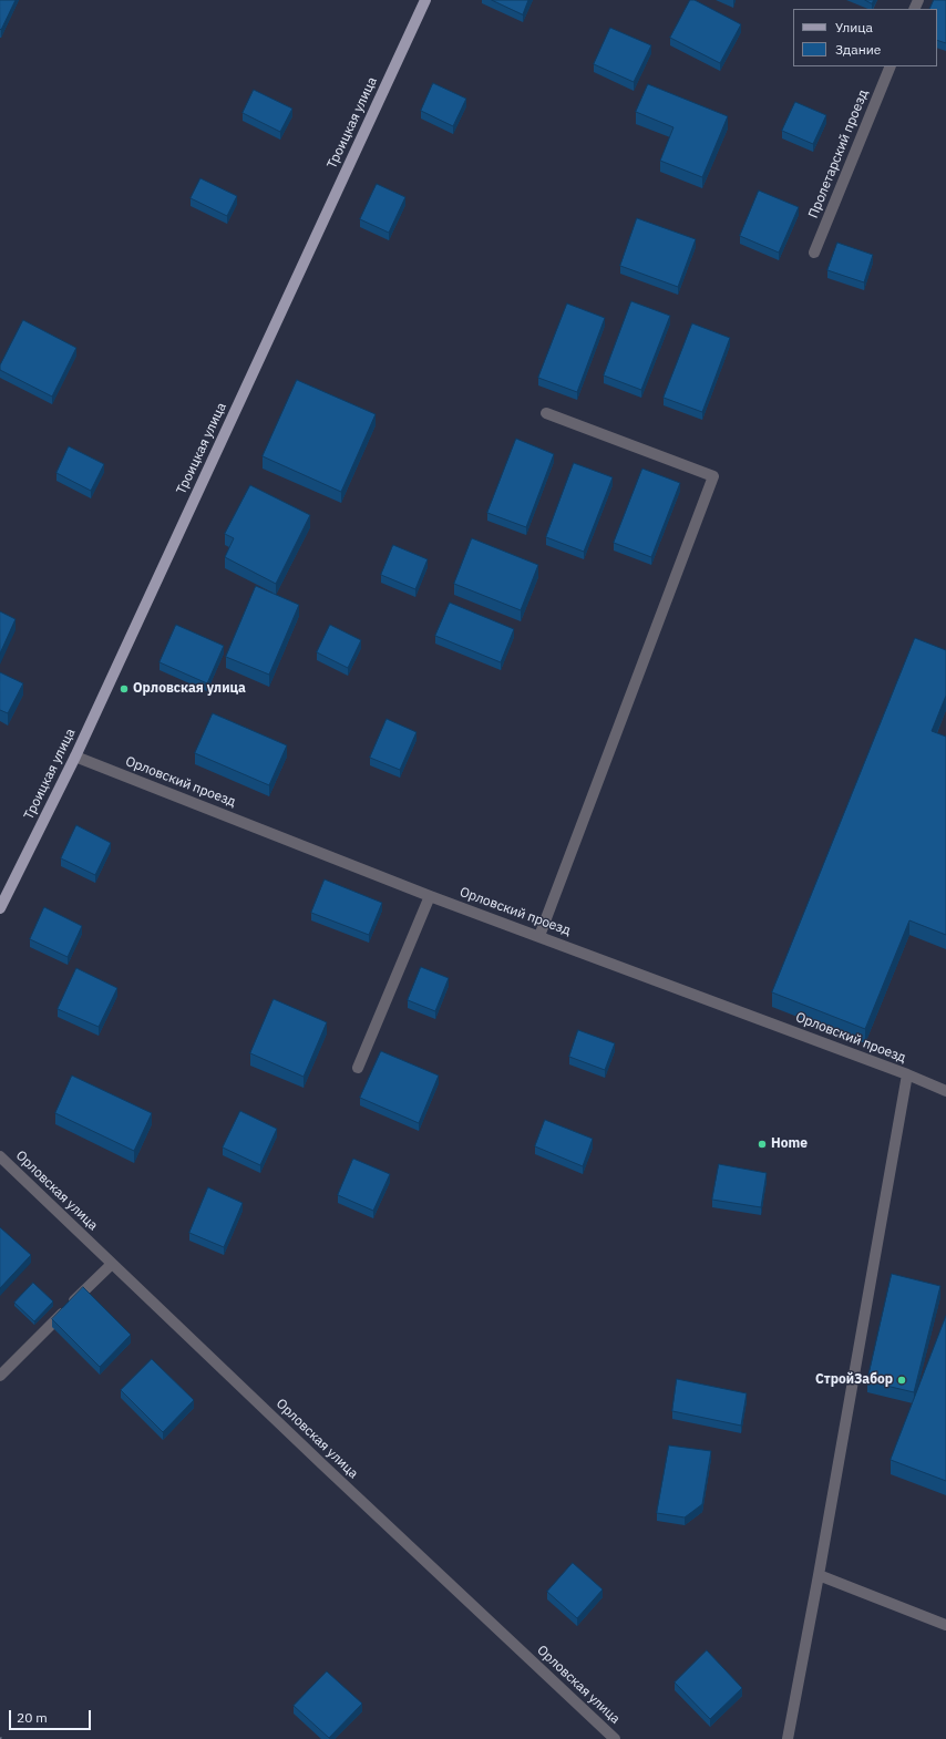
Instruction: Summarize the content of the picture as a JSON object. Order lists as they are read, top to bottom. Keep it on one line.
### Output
{"streets":{"main road":["Троицкая улица"],"street":["Пролетарский проезд","Орловский проезд","Орловская улица"]},"crossings":[["Троицкая улица","Орловский проезд"]],"places":["Орловская улица","Home","СтройЗабор"],"legend":["Улица","Здание"],"scale_bar":"20 m"}
